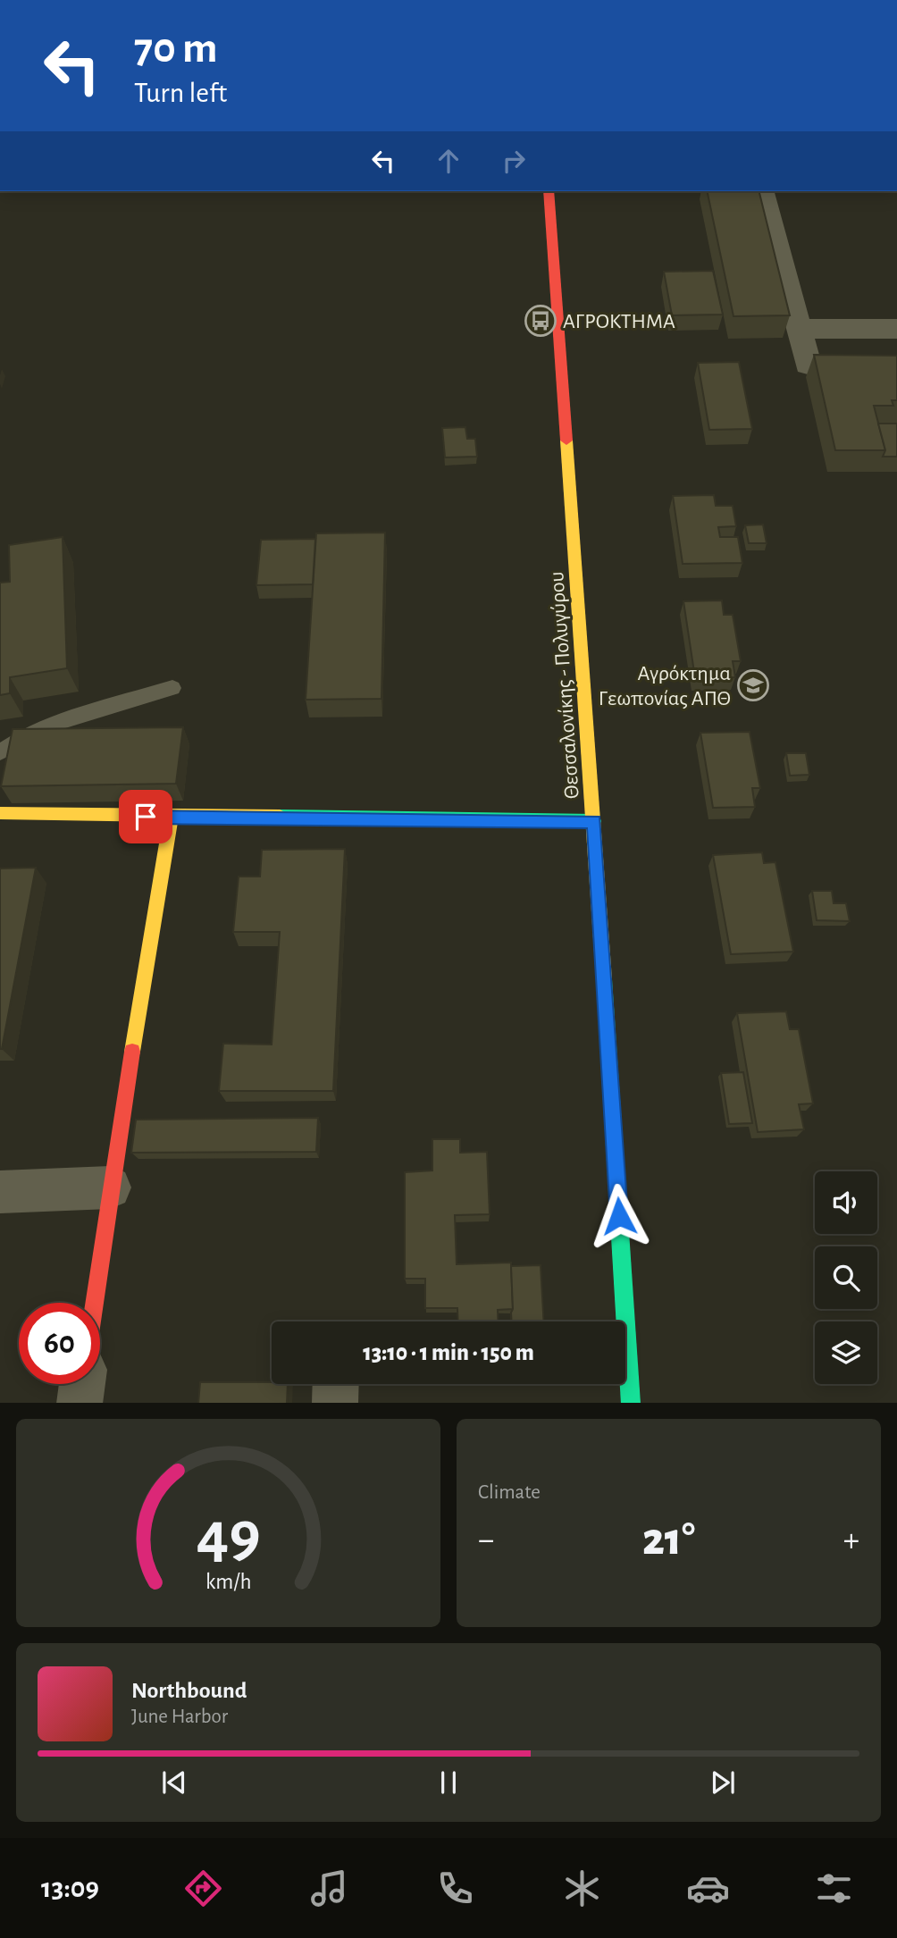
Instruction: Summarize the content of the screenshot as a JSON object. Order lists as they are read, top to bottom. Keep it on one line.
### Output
{"streets":{"main road":["Θεσσαλονίκης - Πολυγύρου"]},"places":{"bus stop":["ΑΓΡΟΚΤΗΜΑ"],"school or university":["Αγρόκτημα Γεωπονίας ΑΠΘ"]},"page":{"turn":["70 m","Turn left"],"limit":"60","trip":"13:10 · 1 min · 150 m","tile":"Climate","heat":["−","21°","+"],"song":["Northbound","June Harbor"],"tabs":"13:09","gauge":["49","km/h"]}}
